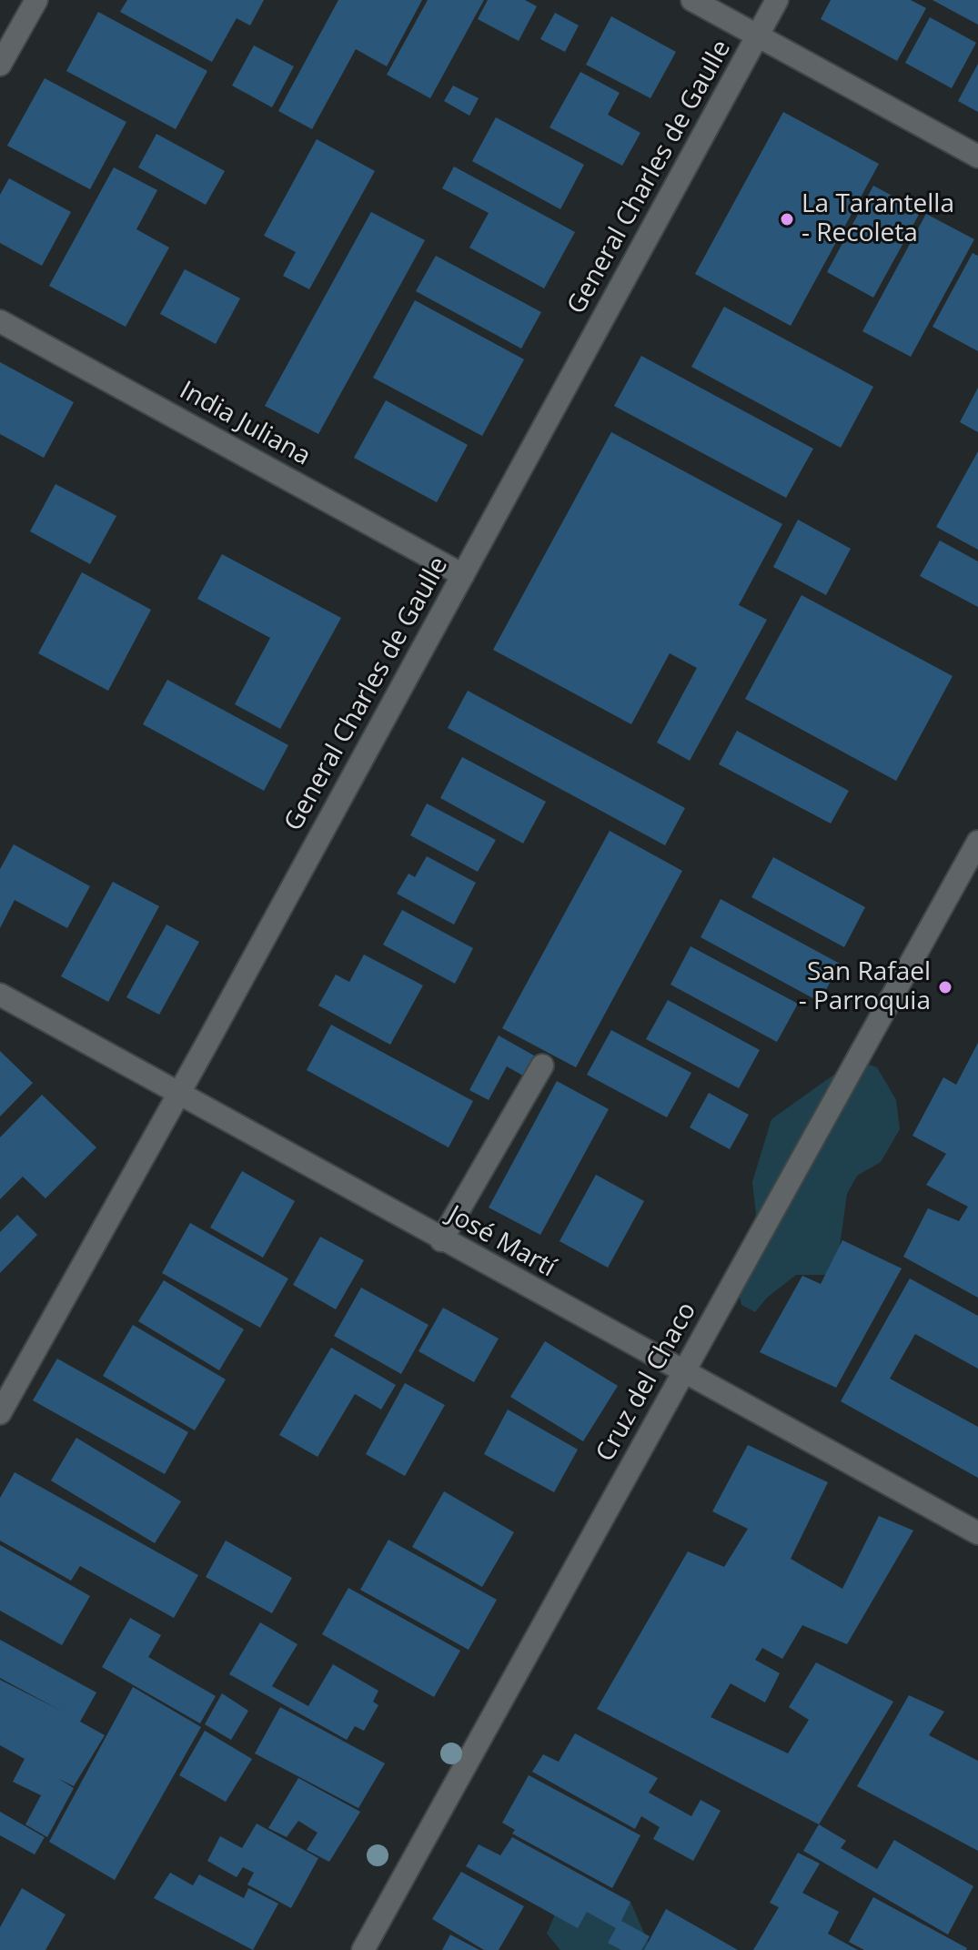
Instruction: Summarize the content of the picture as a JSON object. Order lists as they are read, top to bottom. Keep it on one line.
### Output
{"streets":{"street":["General Charles de Gaulle","India Juliana","José Martí","Cruz del Chaco"]},"crossings":[["General Charles de Gaulle","India Juliana"],["General Charles de Gaulle","José Martí"],["José Martí","Cruz del Chaco"]],"places":["La Tarantella - Recoleta","San Rafael - Parroquia"]}
